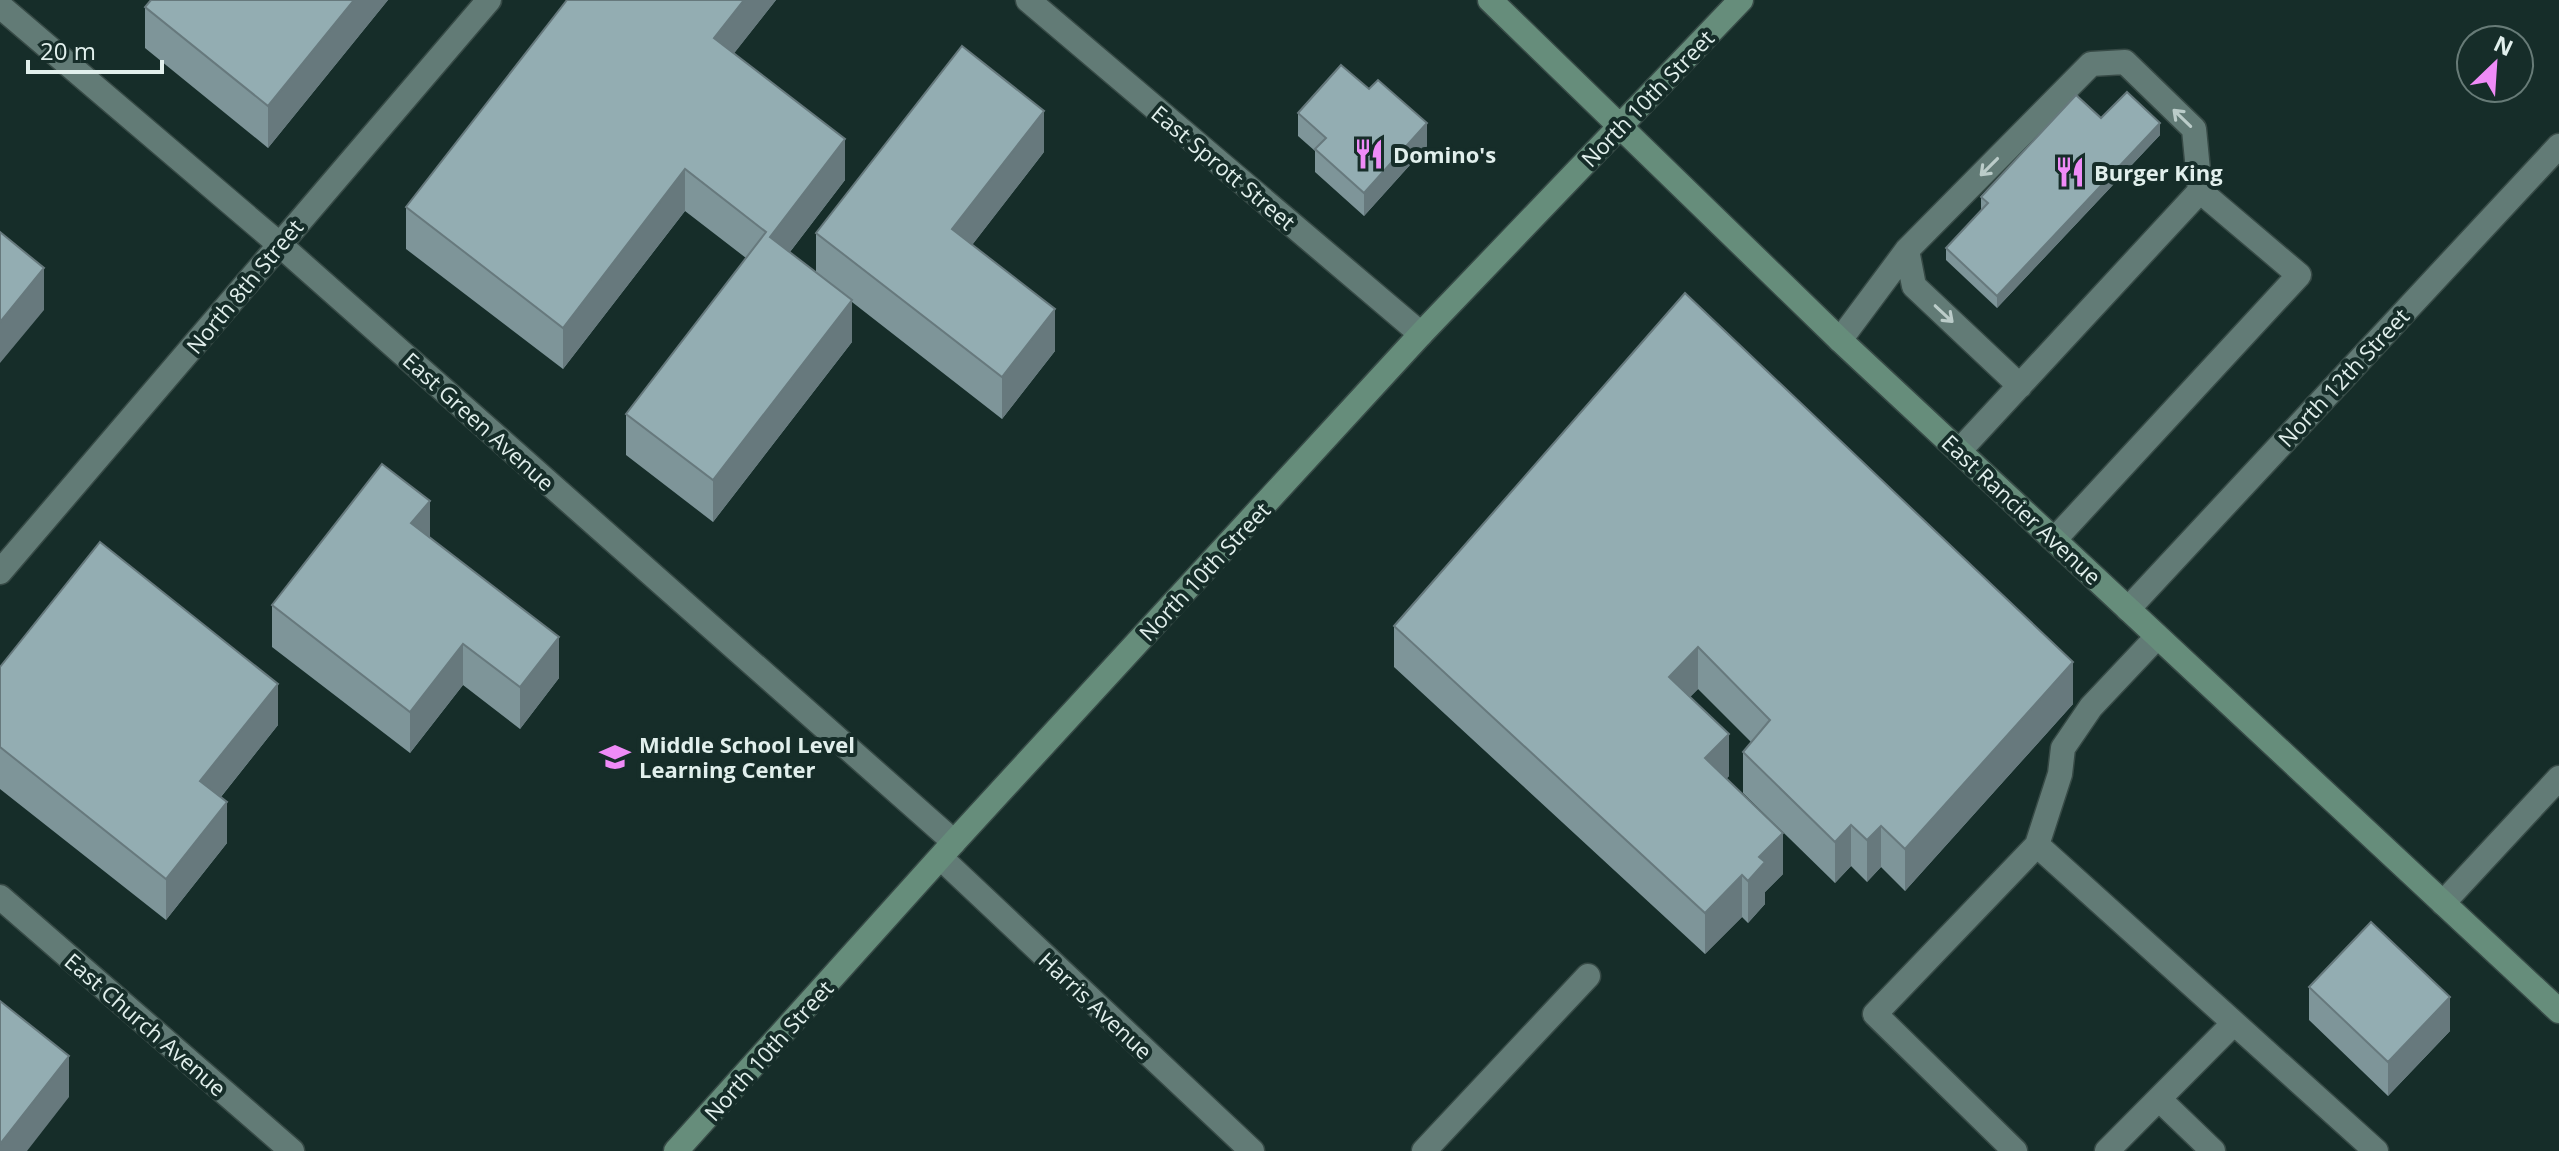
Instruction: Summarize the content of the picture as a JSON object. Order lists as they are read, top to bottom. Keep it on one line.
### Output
{"streets":{"street":["North 10th Street","East Sprott Street","North 8th Street","North 12th Street","East Green Avenue","East Rancier Avenue","Harris Avenue","East Church Avenue"]},"crossings":[["North 10th Street","East Sprott Street"],["North 10th Street","East Green Avenue"],["North 10th Street","East Rancier Avenue"],["North 10th Street","Harris Avenue"],["North 8th Street","East Green Avenue"],["North 12th Street","East Rancier Avenue"],["East Green Avenue","Harris Avenue"]],"places":{"restaurant":["Domino's","Burger King"],"school or university":["Middle School Level Learning Center"]},"scale_bar":"20 m","north":"top right"}
